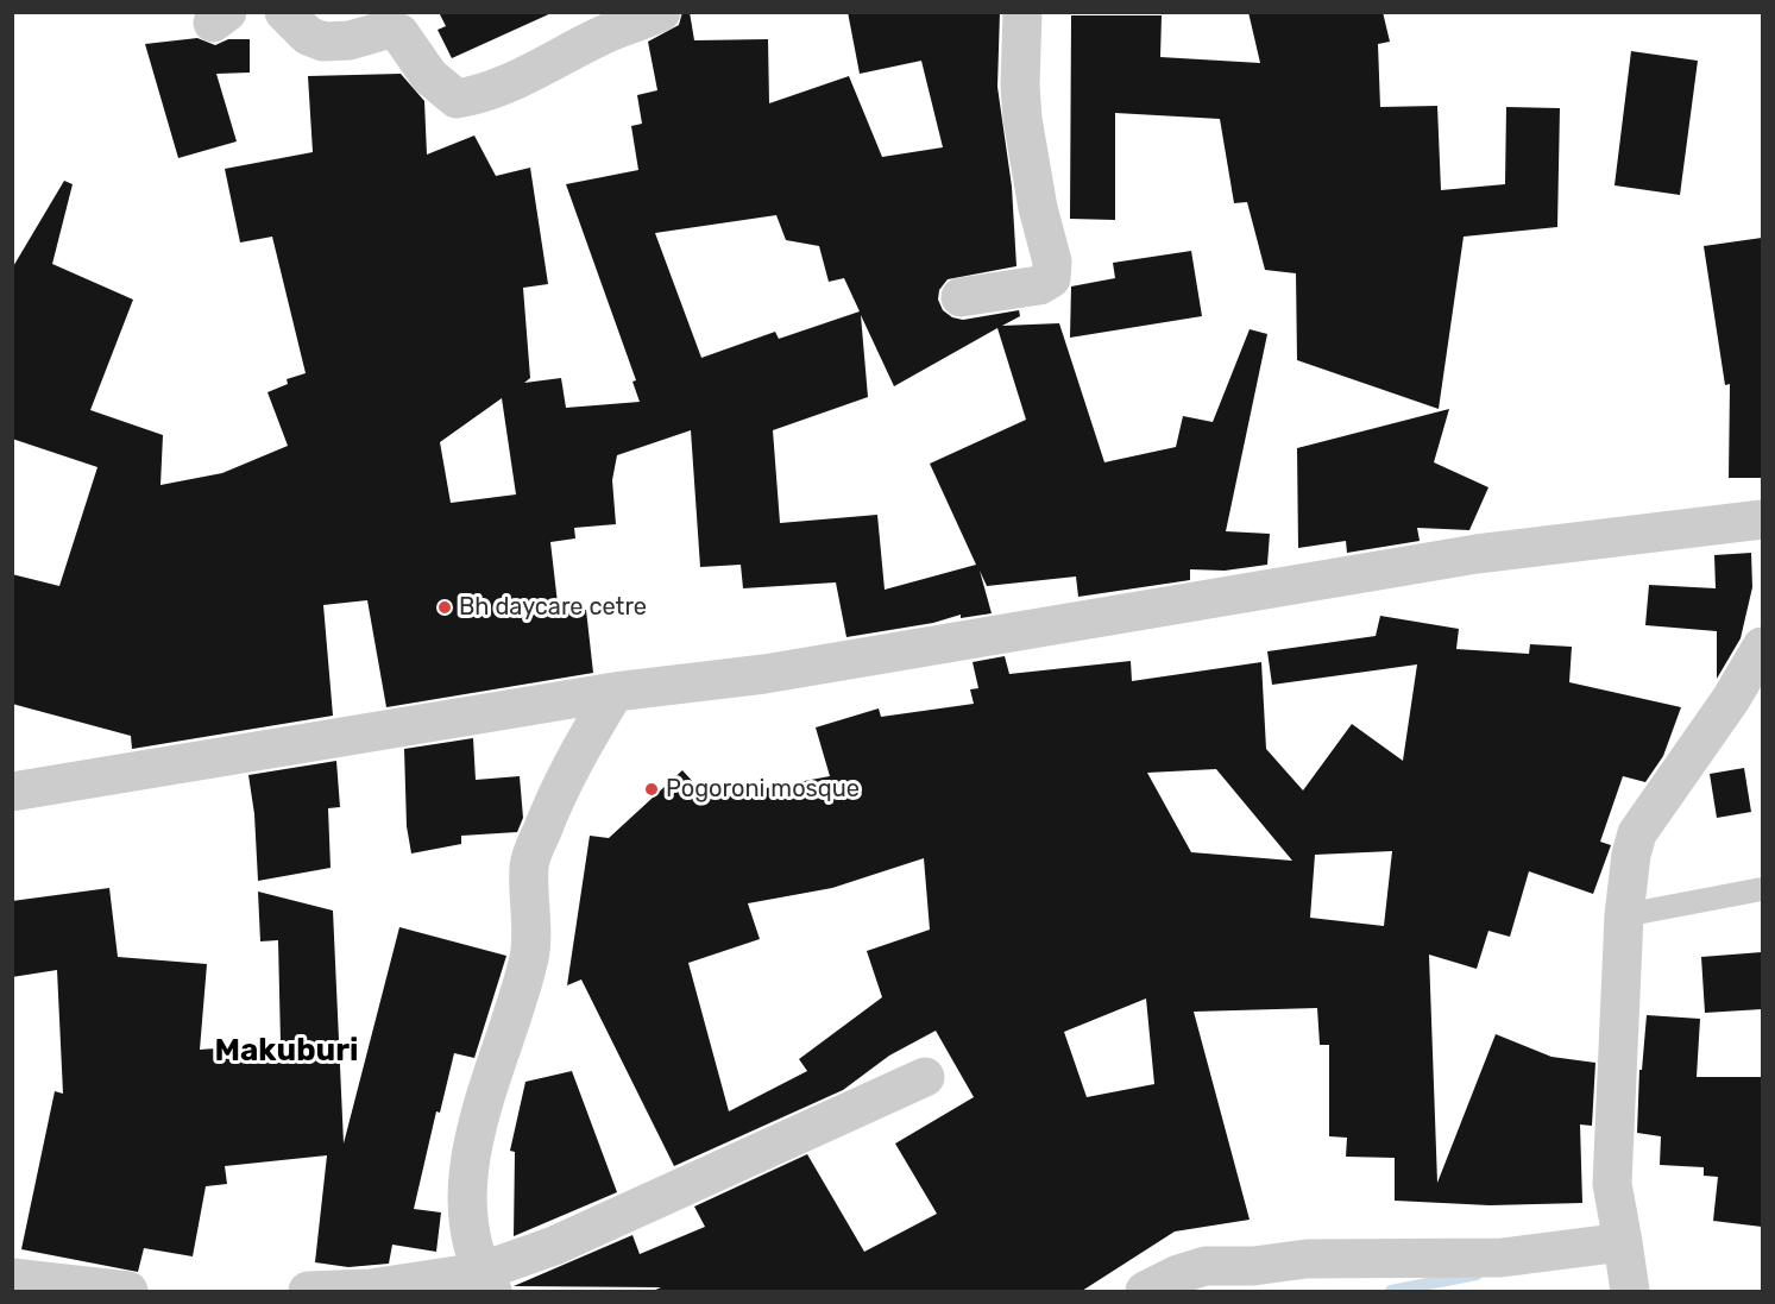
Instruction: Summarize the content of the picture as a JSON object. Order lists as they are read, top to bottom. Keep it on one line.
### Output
{"districts":["Makuburi"],"places":["Bh daycare cetre","Pogoroni mosque"]}
